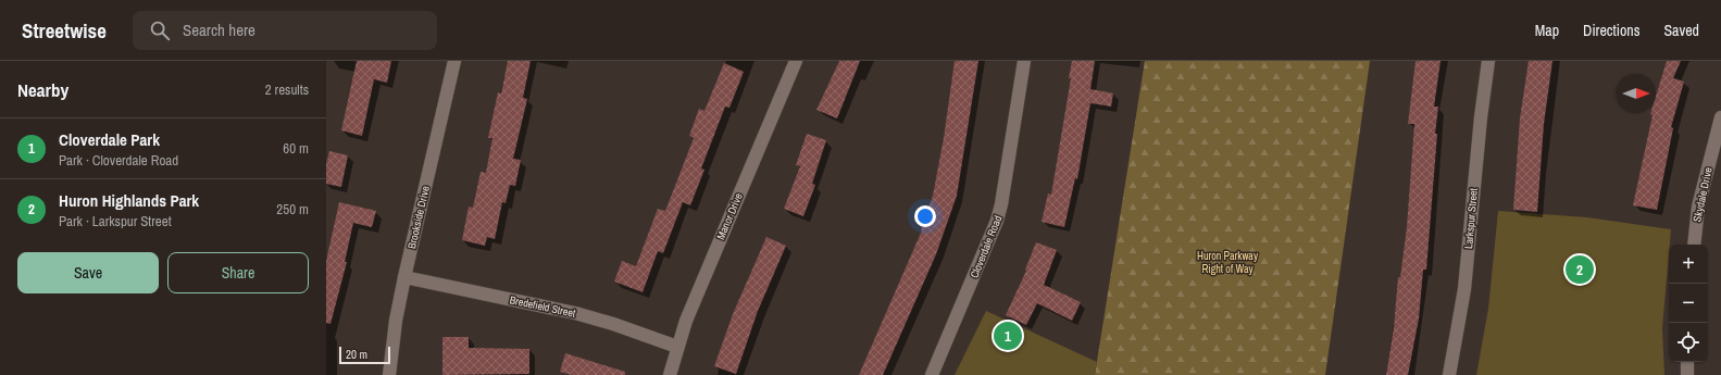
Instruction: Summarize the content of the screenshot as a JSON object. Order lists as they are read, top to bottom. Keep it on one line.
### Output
{"streets":{"street":["Skydale Drive","Manor Drive","Brookside Drive","Larkspur Street","Cloverdale Road","Bredefield Street"]},"crossings":[["Manor Drive","Bredefield Street"],["Brookside Drive","Bredefield Street"]],"parks":["Huron Parkway Right of Way"],"scale_bar":"20 m","north":"right","page":{"header":"Streetwise","search":"Search here","nav":["Map","Directions","Saved"],"heading":["Nearby","2 results"],"list":[{"mark":"1","name":"Cloverdale Park","note":"Park · Cloverdale Road","value":"60 m"},{"mark":"2","name":"Huron Highlands Park","note":"Park · Larkspur Street","value":"250 m"}],"buttons":["Save","Share"],"map_buttons":["+","−"],"pins":["2","1"],"scale":"20 m"}}
